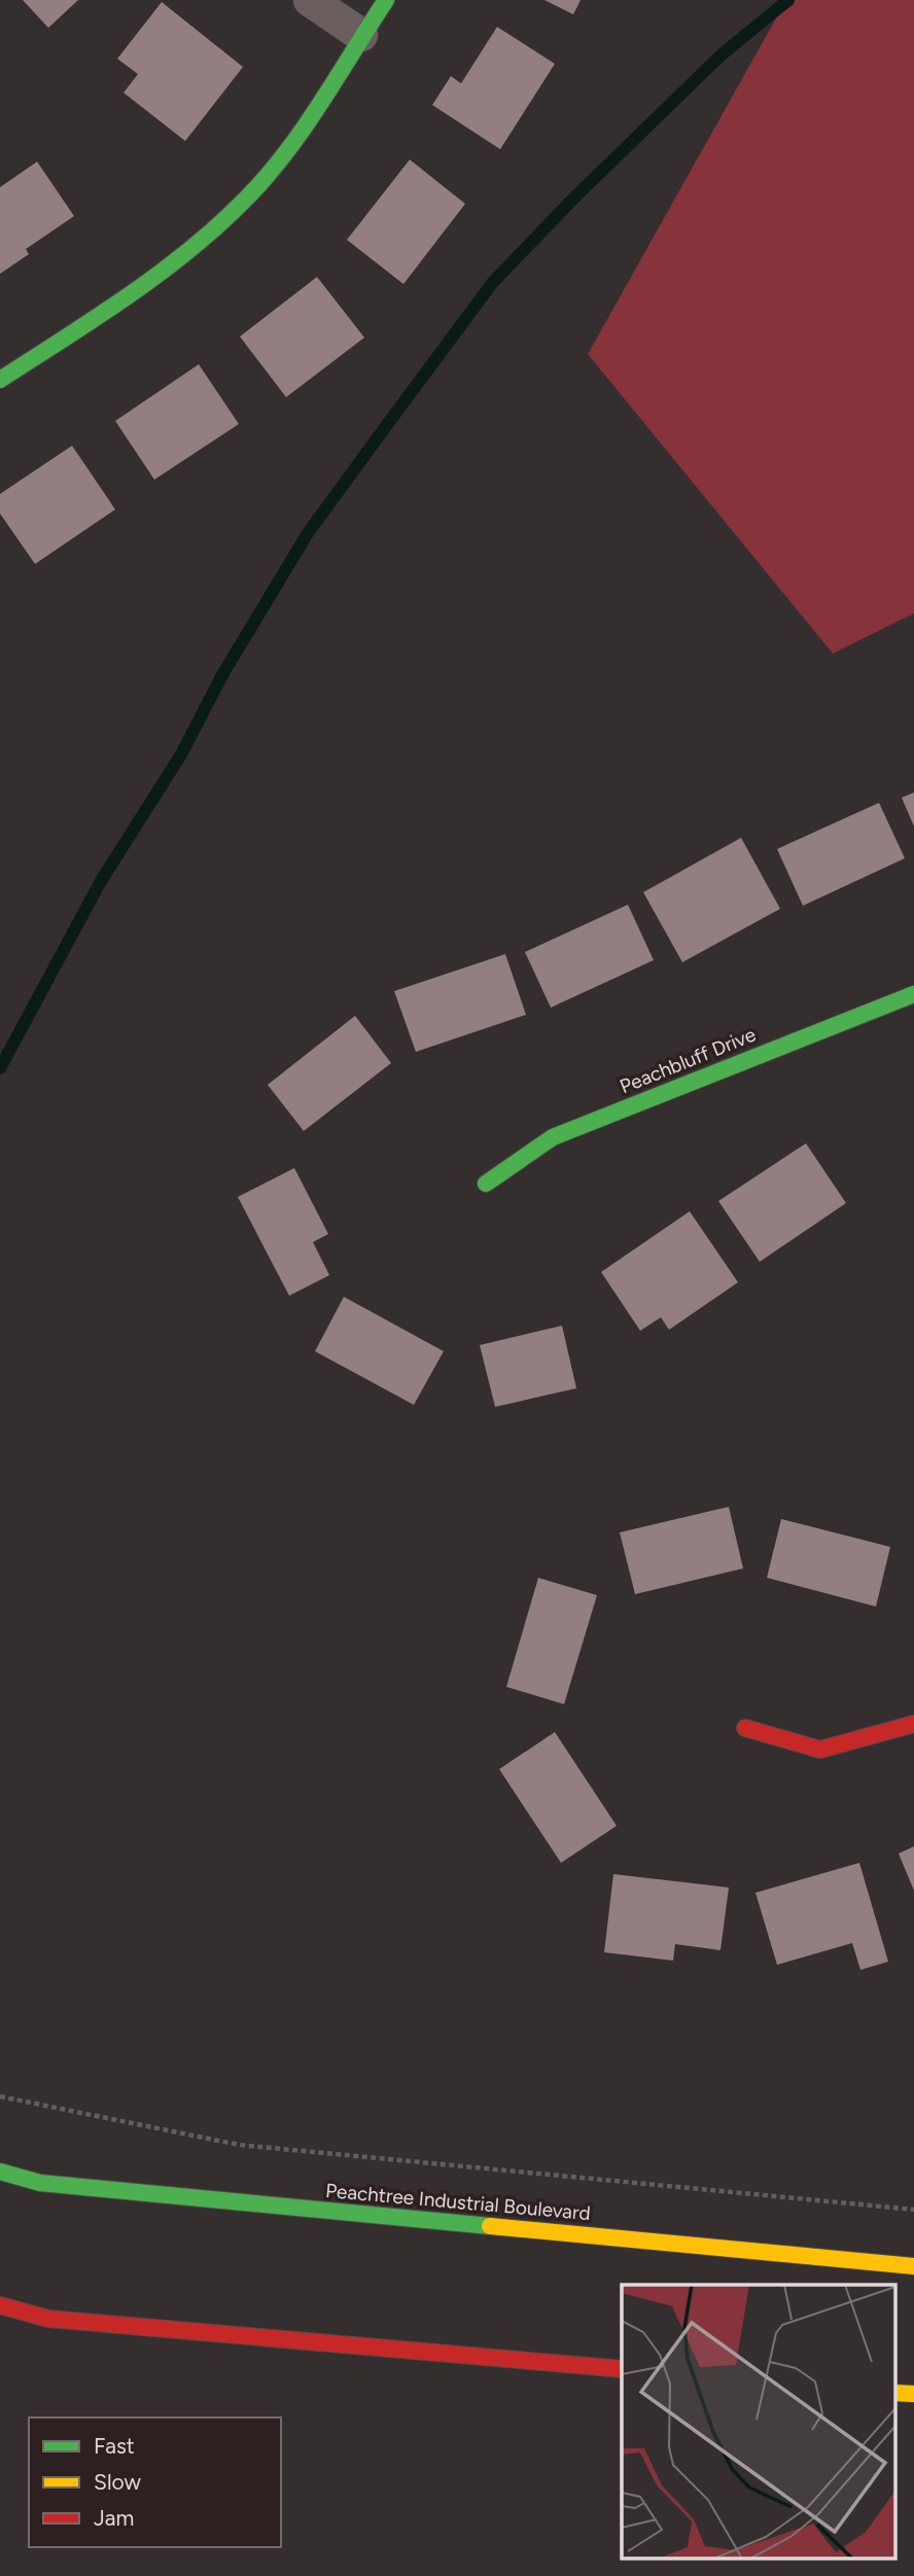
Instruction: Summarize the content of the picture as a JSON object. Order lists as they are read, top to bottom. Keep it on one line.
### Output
{"streets":{"main road":["Peachbluff Drive","Peachtree Industrial Boulevard"]},"legend":["Fast","Slow","Jam"]}
